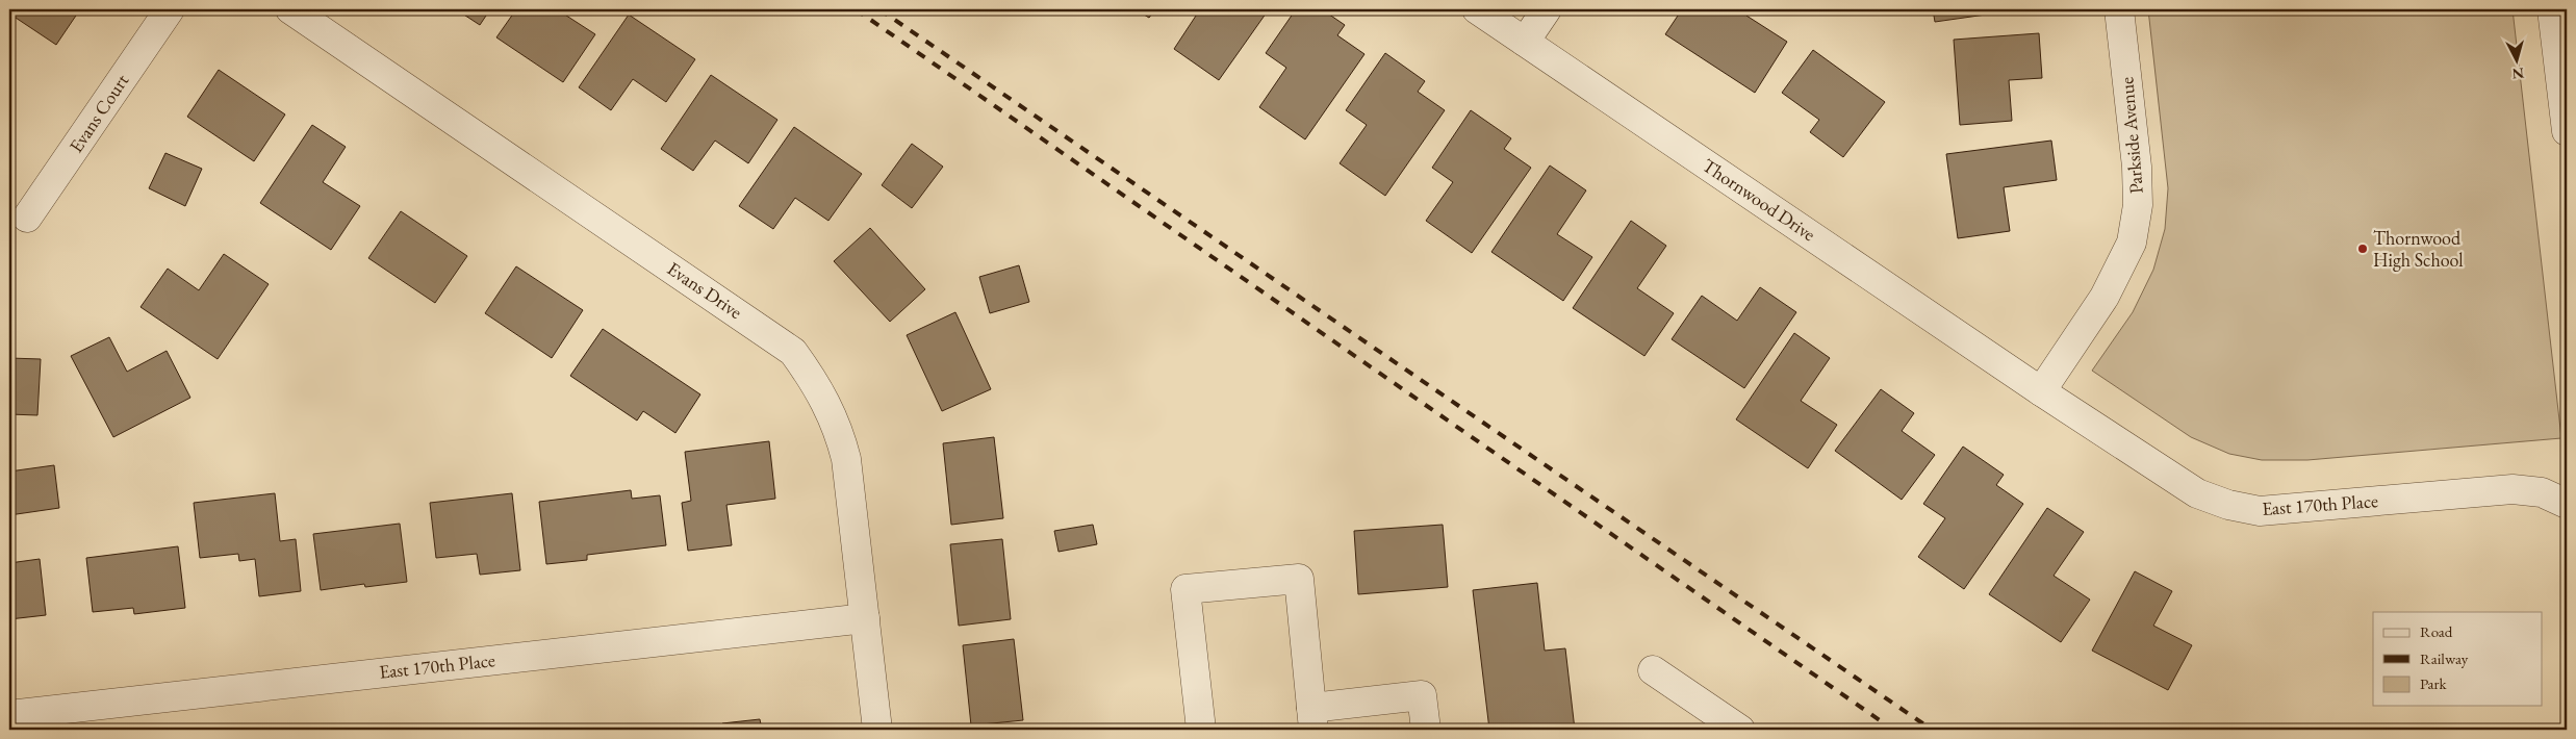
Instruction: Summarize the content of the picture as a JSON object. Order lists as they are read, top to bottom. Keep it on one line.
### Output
{"streets":{"street":["Evans Court","Parkside Avenue","Thornwood Drive","Evans Drive","East 170th Place"]},"crossings":[["Parkside Avenue","Thornwood Drive"],["Parkside Avenue","East 170th Place"],["Thornwood Drive","East 170th Place"],["Evans Drive","East 170th Place"]],"places":["Thornwood High School"],"legend":["Road","Railway","Park"],"north":"bottom"}
